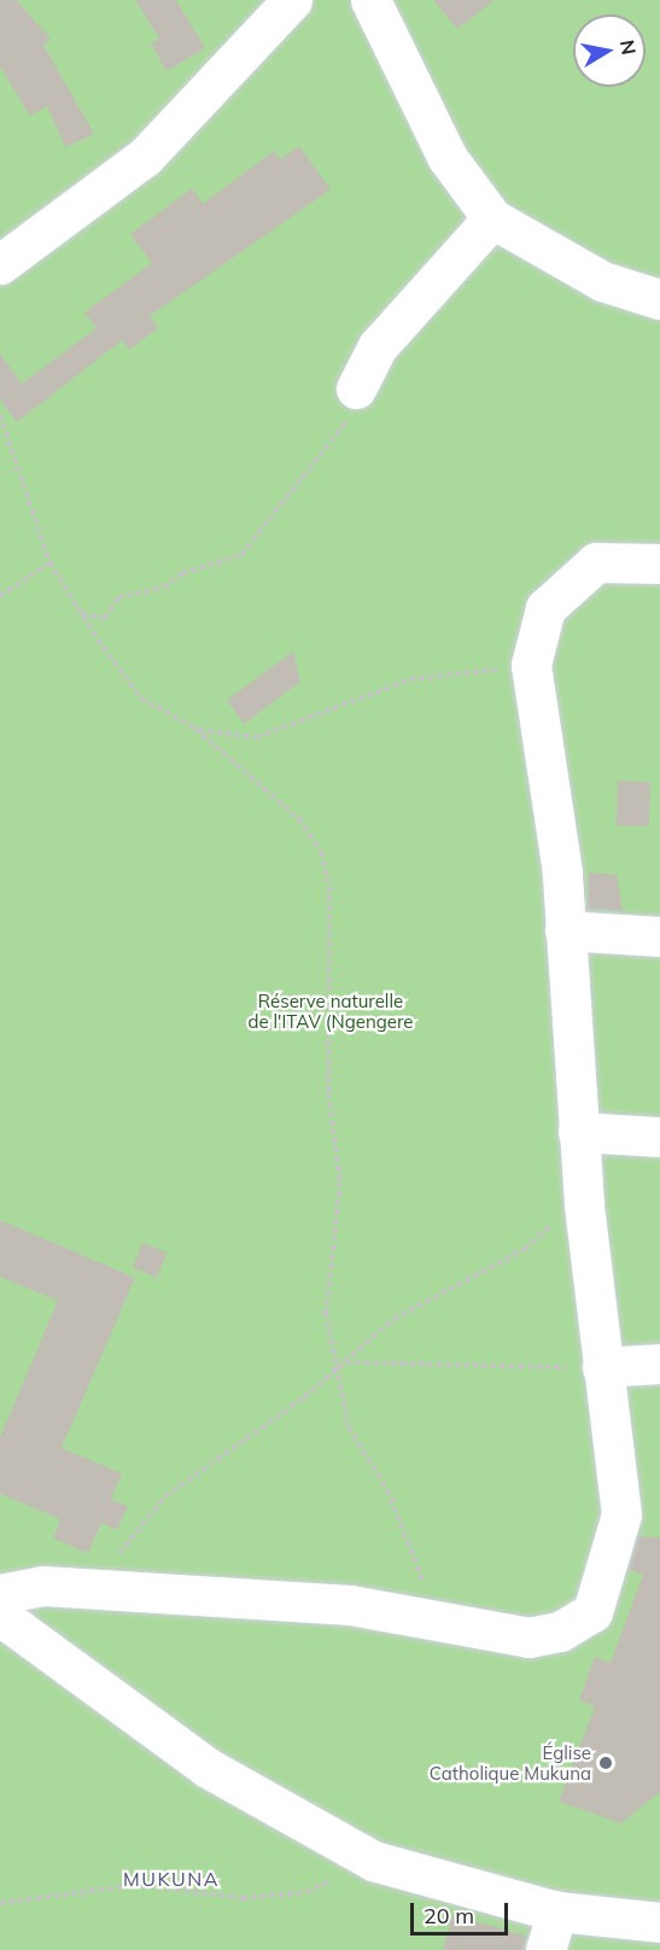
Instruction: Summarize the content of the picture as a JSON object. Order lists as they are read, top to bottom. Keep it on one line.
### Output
{"districts":["MUKUNA"],"parks":["Réserve naturelle de l'ITAV (Ngengere"],"places":["Église Catholique Mukuna"],"scale_bar":"20 m","north":"right"}
